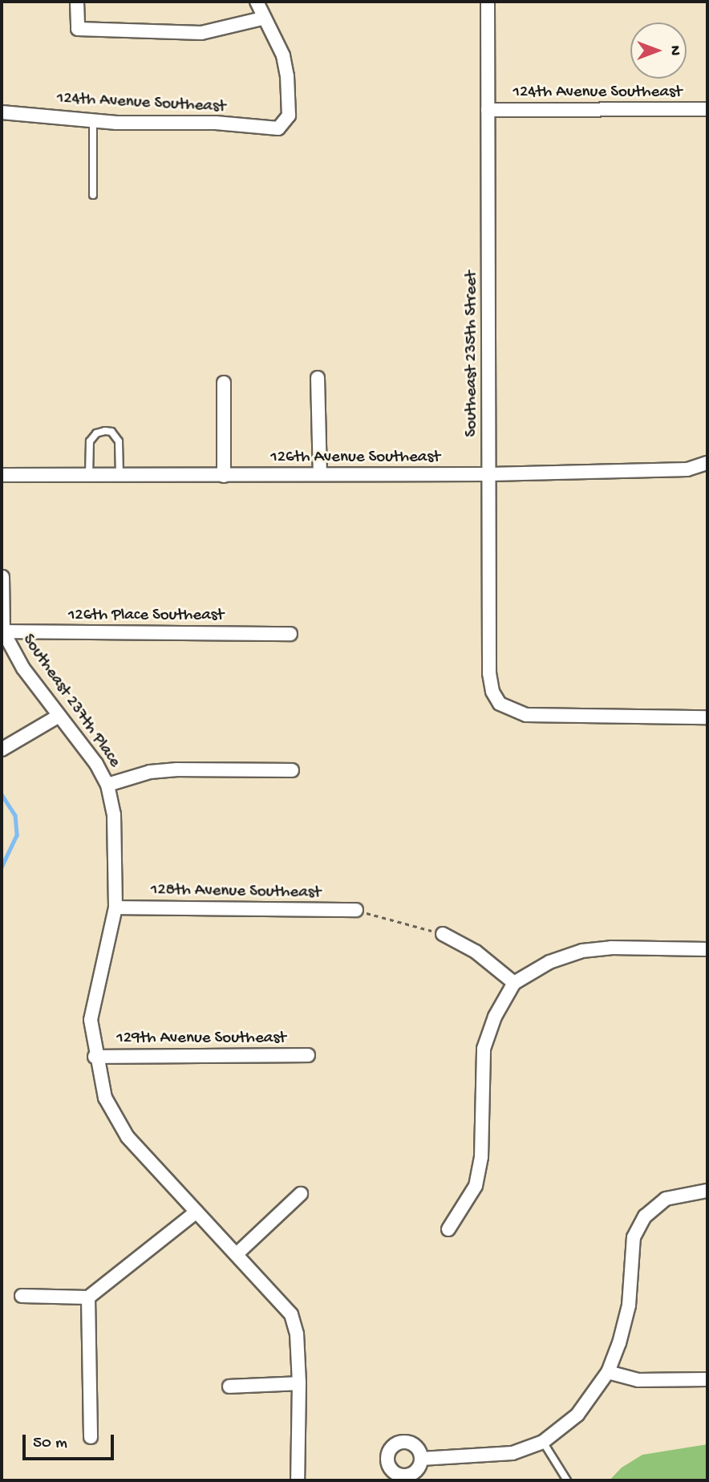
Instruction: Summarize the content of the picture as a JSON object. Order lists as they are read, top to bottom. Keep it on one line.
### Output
{"streets":{"street":["124th Avenue Southeast","Southeast 235th Street","126th Avenue Southeast","126th Place Southeast","Southeast 237th Place","128th Avenue Southeast","129th Avenue Southeast"]},"crossings":[["124th Avenue Southeast","Southeast 235th Street"],["Southeast 235th Street","126th Avenue Southeast"],["126th Place Southeast","Southeast 237th Place"],["Southeast 237th Place","128th Avenue Southeast"],["Southeast 237th Place","129th Avenue Southeast"]],"scale_bar":"50 m","north":"right"}
